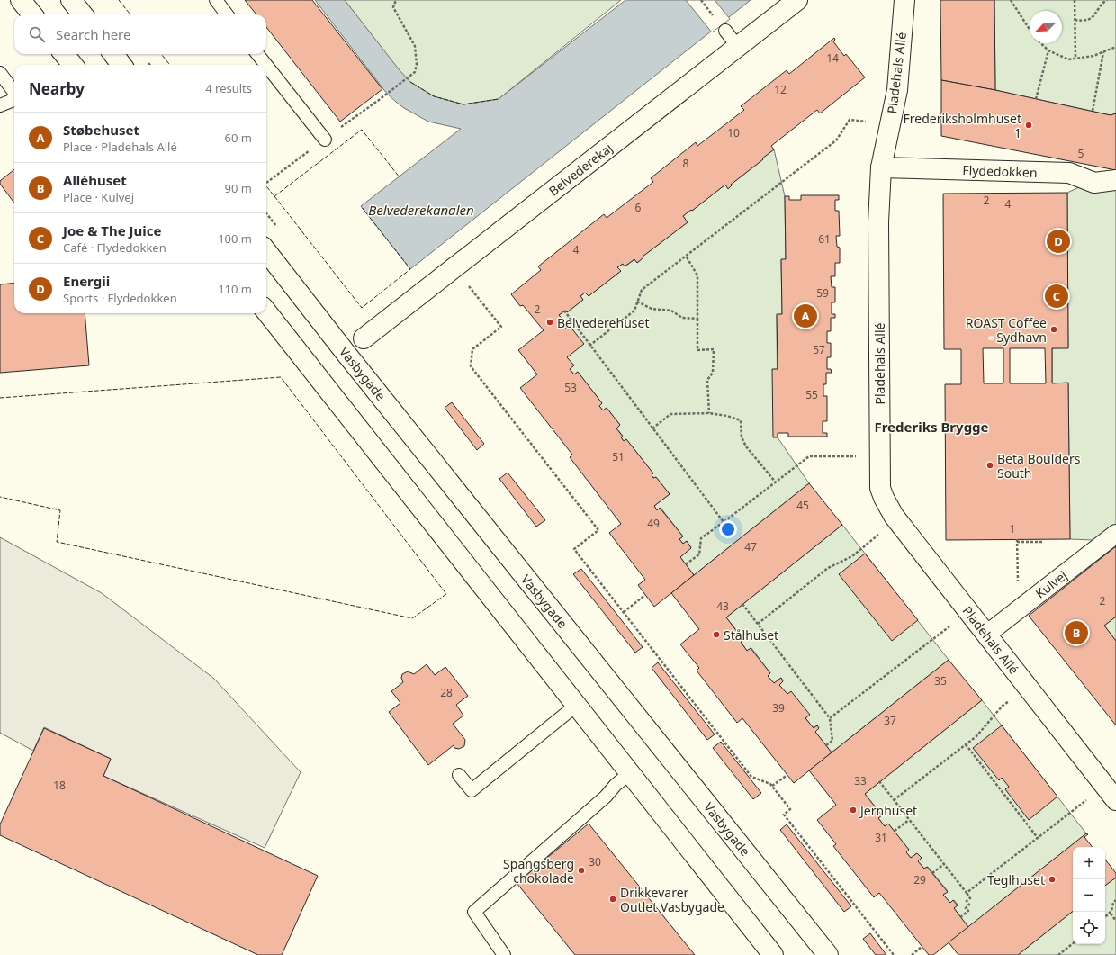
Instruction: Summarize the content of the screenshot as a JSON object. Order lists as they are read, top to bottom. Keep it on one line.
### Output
{"streets":{"main road":["Pladehals Allé","Belvederekaj","Flydedokken","Vasbygade"],"street":["Kulvej"]},"crossings":[["Pladehals Allé","Flydedokken"],["Pladehals Allé","Kulvej"]],"districts":["Frederiks Brygge"],"water":["Belvederekanalen"],"places":["Frederiksholmhuset 1","Belvederehuset","ROAST Coffee - Sydhavn","Beta Boulders South","Stålhuset","Jernhuset","Spangsberg chokolade","Teglhuset","Drikkevarer Outlet Vasbygade"],"house_numbers":["14","12","10","5","8","2","4","6","61","4","59","2","57","53","55","51","45","49","1","47","2","43","35","28","39","37","33","18","31","30","29"],"north":"bottom left","page":{"search":"Search here","heading":["Nearby","4 results"],"list":[{"mark":"A","name":"Støbehuset","note":"Place · Pladehals Allé","value":"60 m"},{"mark":"B","name":"Alléhuset","note":"Place · Kulvej","value":"90 m"},{"mark":"C","name":"Joe & The Juice","note":"Café · Flydedokken","value":"100 m"},{"mark":"D","name":"Energii","note":"Sports · Flydedokken","value":"110 m"}],"pins":["D","C","A","B"],"map_buttons":["+","−"]}}
